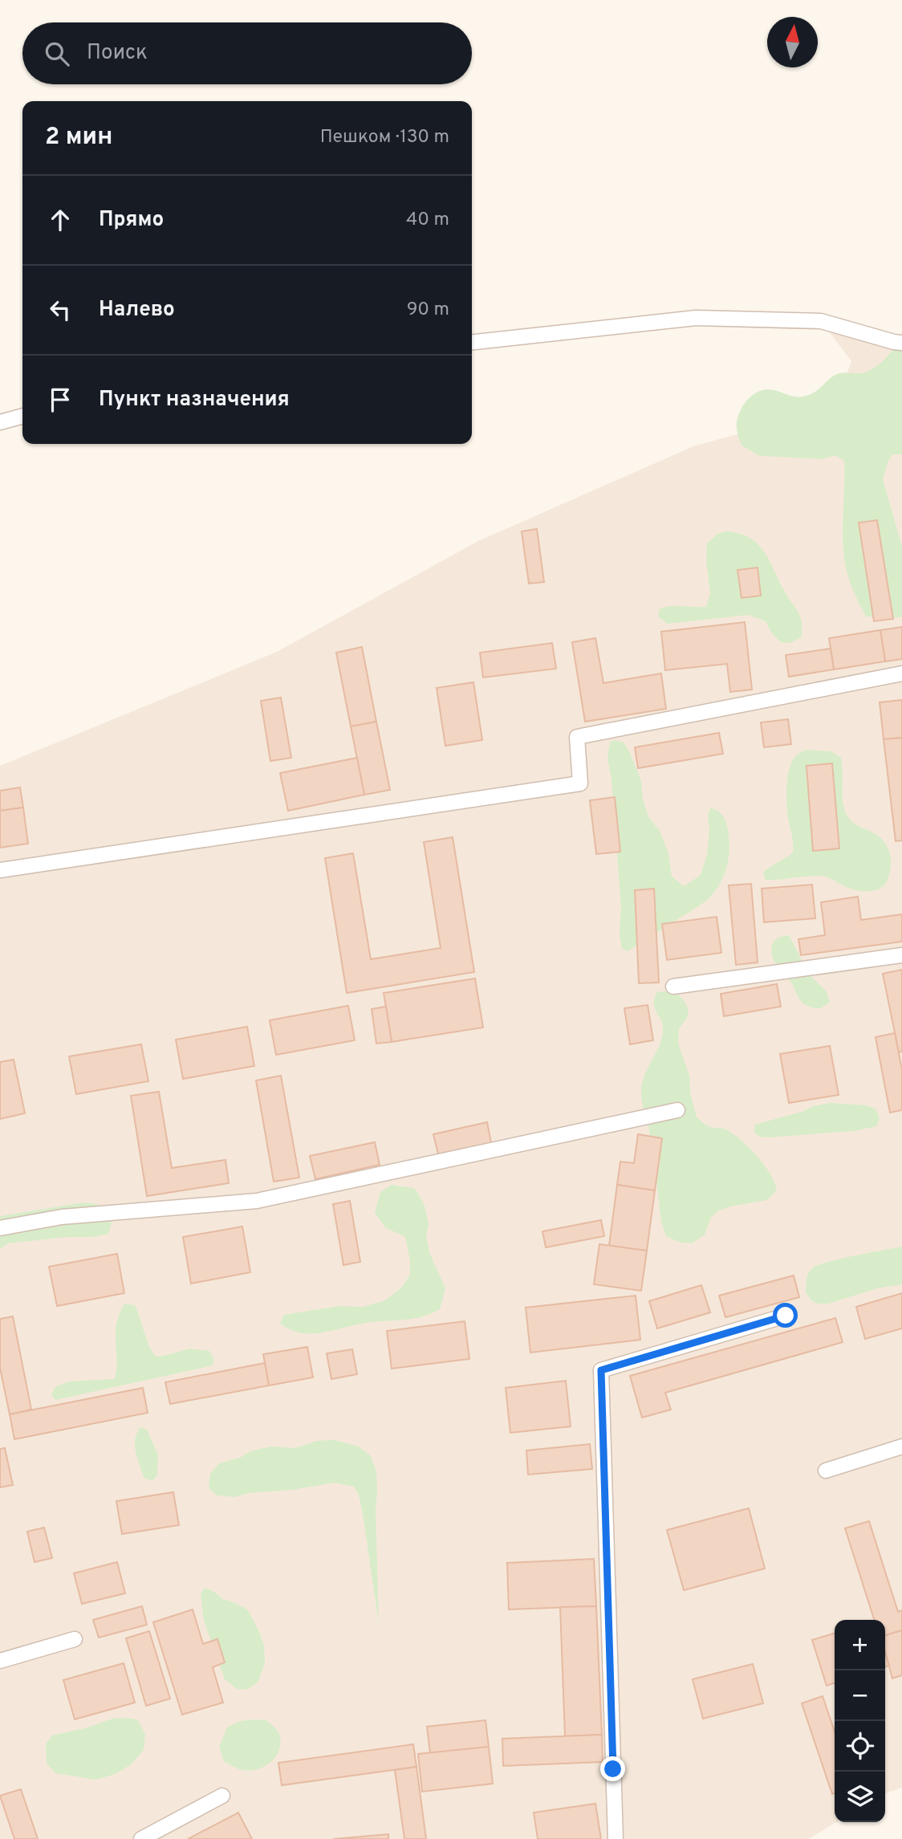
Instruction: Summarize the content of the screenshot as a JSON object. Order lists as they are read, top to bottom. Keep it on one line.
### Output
{"north":"top","page":{"search":"Поиск","heading":["2 мин","Пешком · 130 m"],"list":[["Прямо","40 m"],["Налево","90 m"],"Пункт назначения"],"map_buttons":["+","−"]}}
